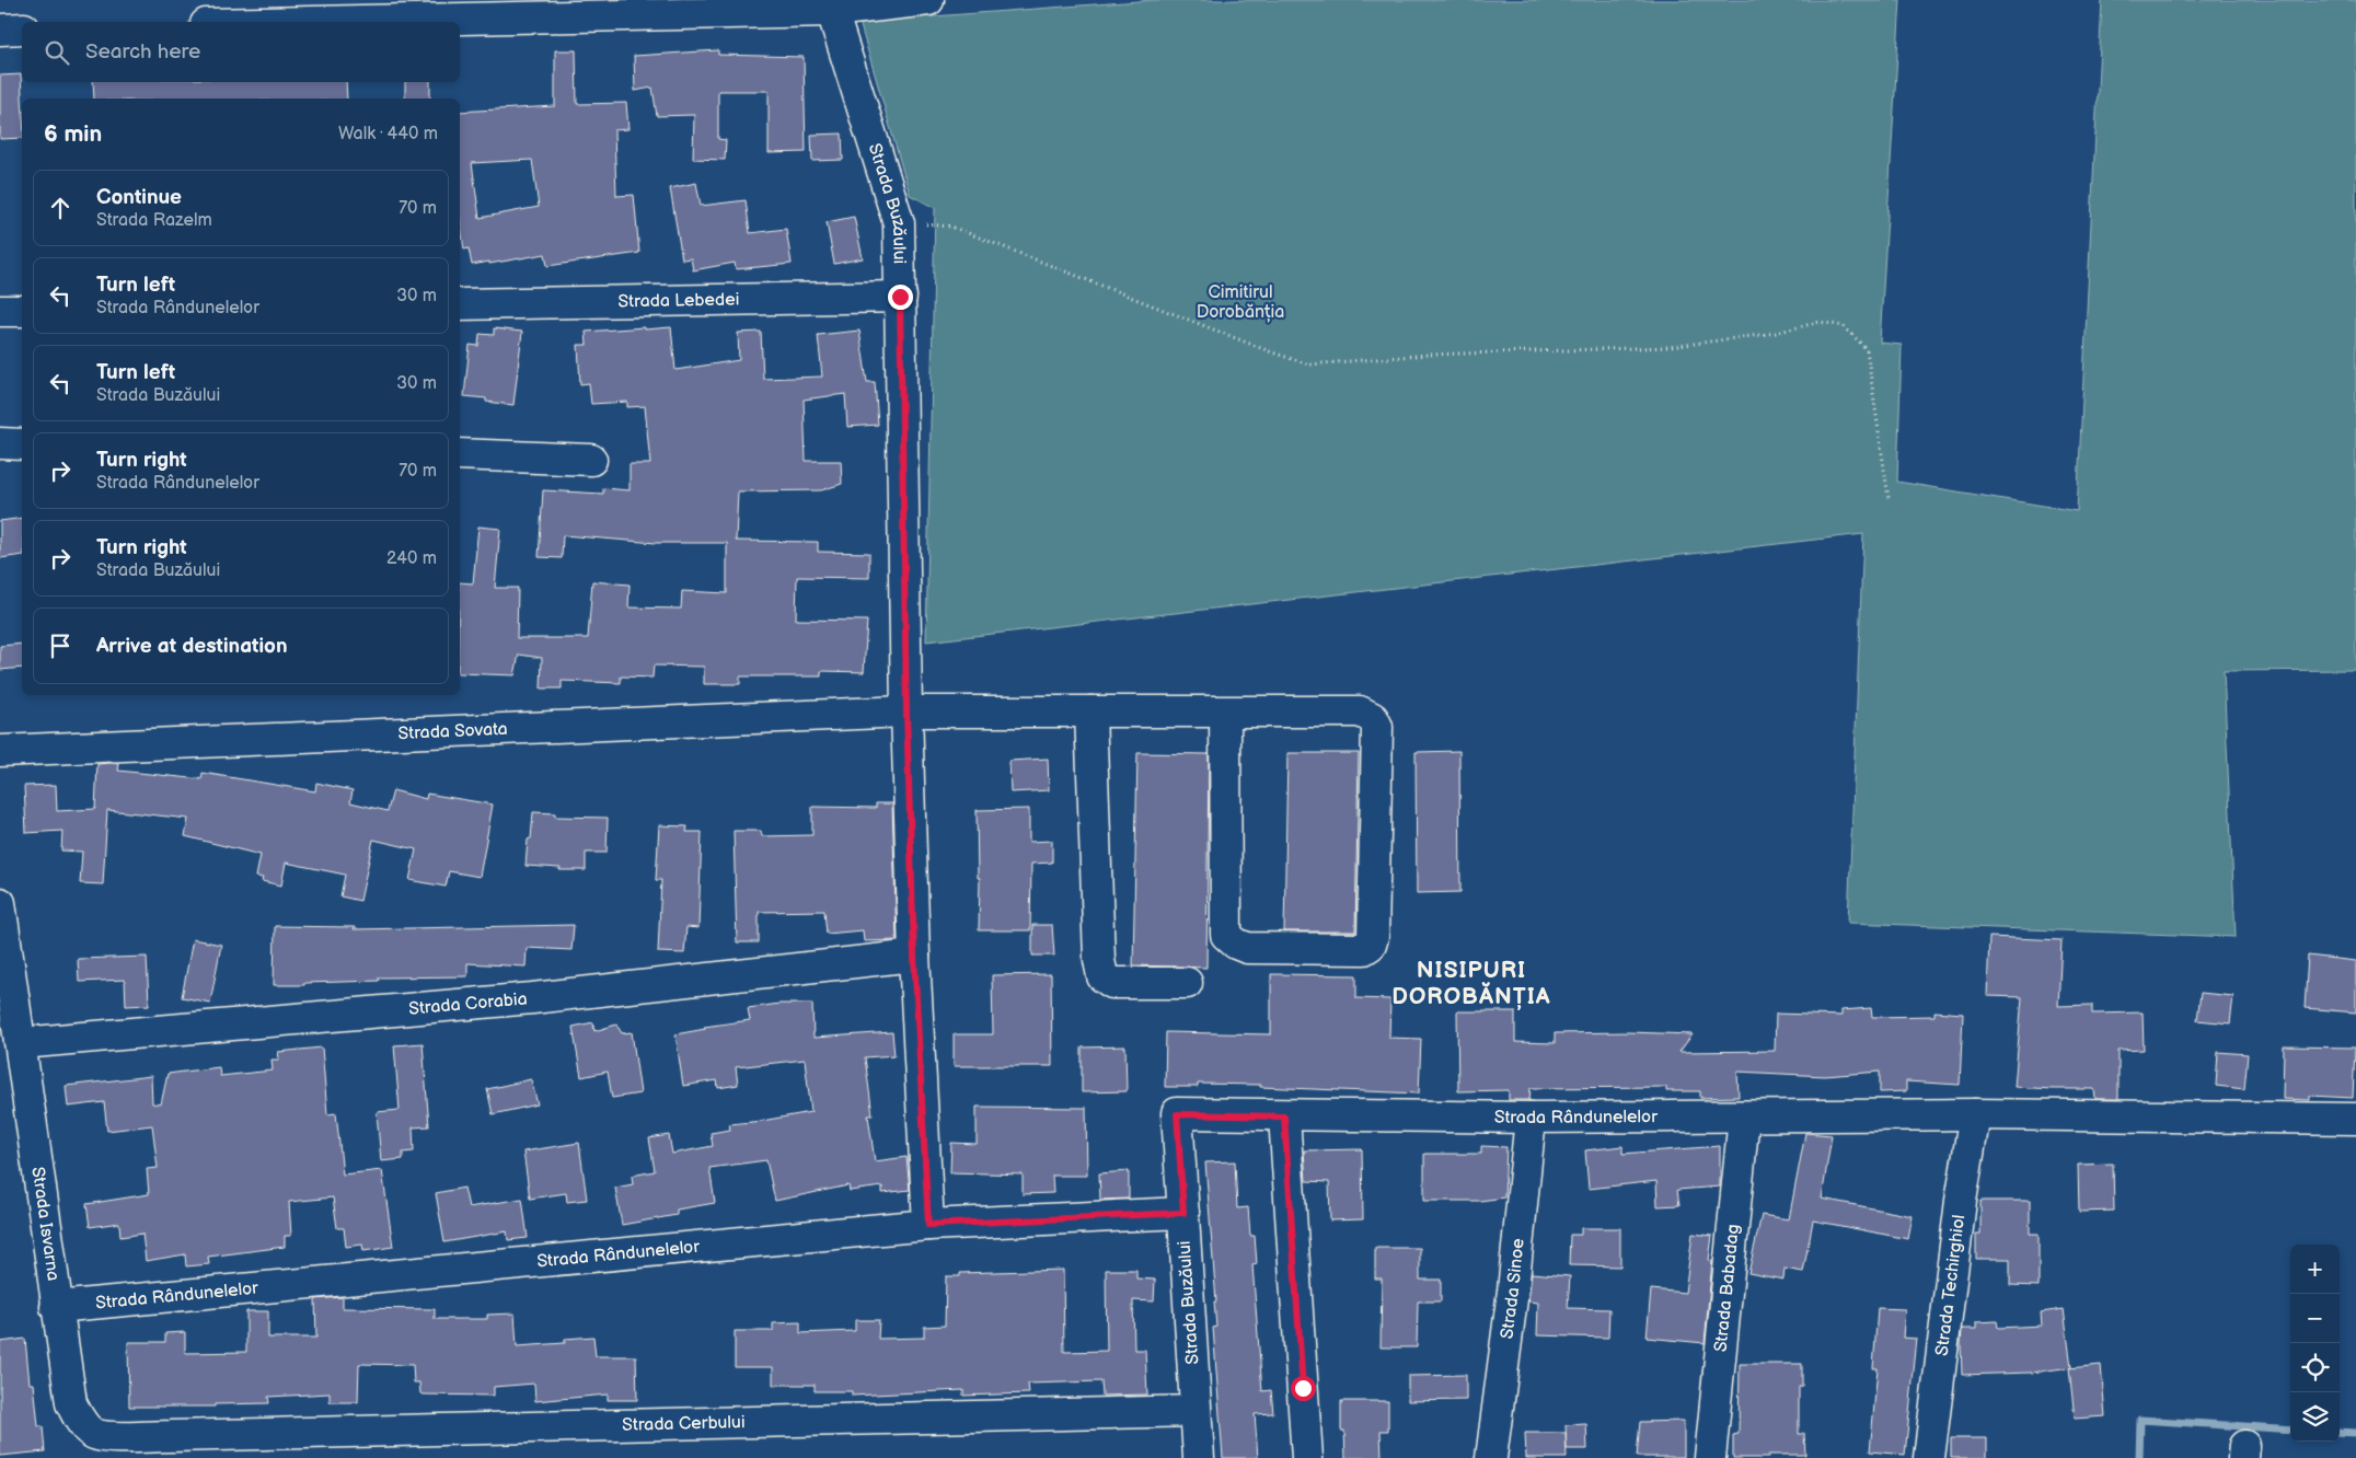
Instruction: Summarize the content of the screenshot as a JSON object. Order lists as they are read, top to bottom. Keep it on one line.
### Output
{"streets":{"street":["Strada Buzăului","Strada Lebedei","Strada Sovata","Strada Corabia","Strada Rândunelelor","Strada Isvarna","Strada Techirghiol","Strada Babadag","Strada Sinoe","Strada Cerbului"]},"crossings":[["Strada Buzăului","Strada Lebedei"],["Strada Buzăului","Strada Sovata"],["Strada Buzăului","Strada Corabia"],["Strada Buzăului","Strada Rândunelelor"],["Strada Buzăului","Strada Cerbului"],["Strada Corabia","Strada Isvarna"],["Strada Rândunelelor","Strada Isvarna"],["Strada Rândunelelor","Strada Techirghiol"],["Strada Rândunelelor","Strada Babadag"],["Strada Rândunelelor","Strada Sinoe"],["Strada Isvarna","Strada Cerbului"]],"districts":["NISIPURI DOROBĂNȚIA"],"parks":["Cimitirul Dorobănția"],"page":{"search":"Search here","heading":["6 min","Walk · 440 m"],"list":[["Continue","Strada Razelm","70 m"],["Turn left","Strada Rândunelelor","30 m"],["Turn left","Strada Buzăului","30 m"],["Turn right","Strada Rândunelelor","70 m"],["Turn right","Strada Buzăului","240 m"],"Arrive at destination"],"map_buttons":["+","−"]}}
